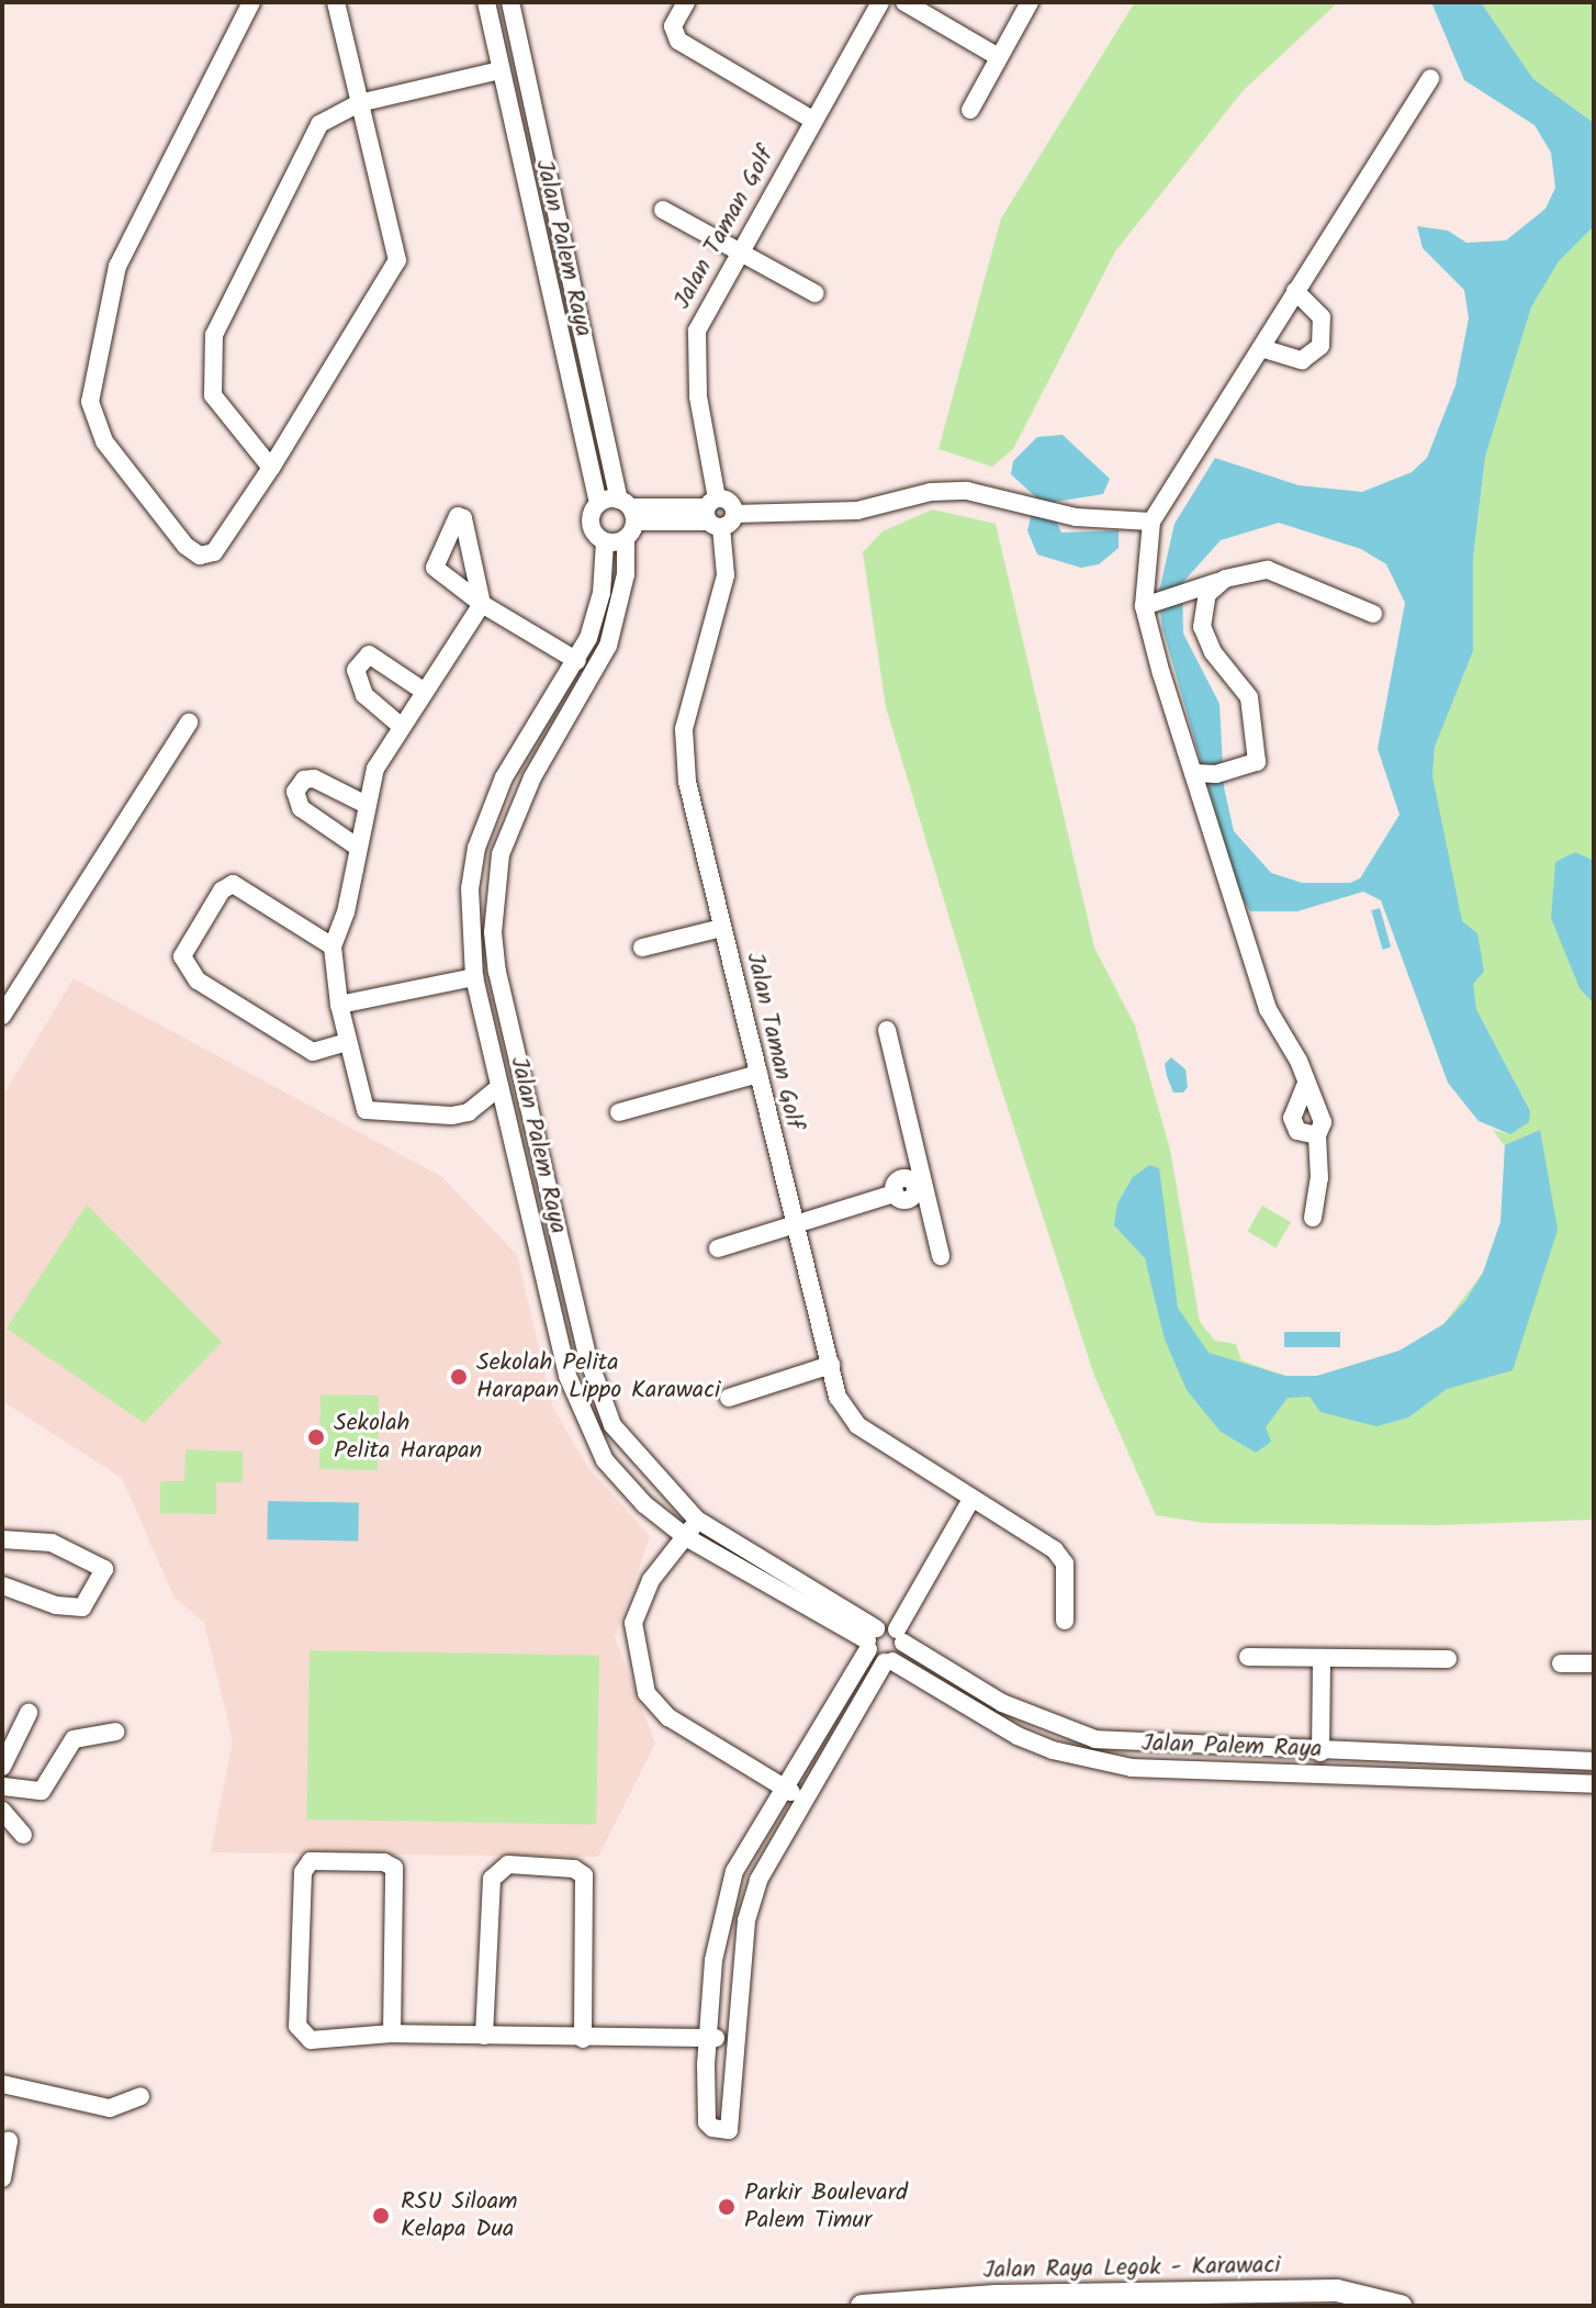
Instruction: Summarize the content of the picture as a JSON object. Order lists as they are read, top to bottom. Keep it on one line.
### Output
{"streets":{"main road":["Jalan Raya Legok - Karawaci"],"street":["Jalan Taman Golf","Jalan Palem Raya"]},"places":["Sekolah Pelita Harapan Lippo Karawaci","Sekolah Pelita Harapan","Parkir Boulevard Palem Timur","RSU Siloam Kelapa Dua"]}
